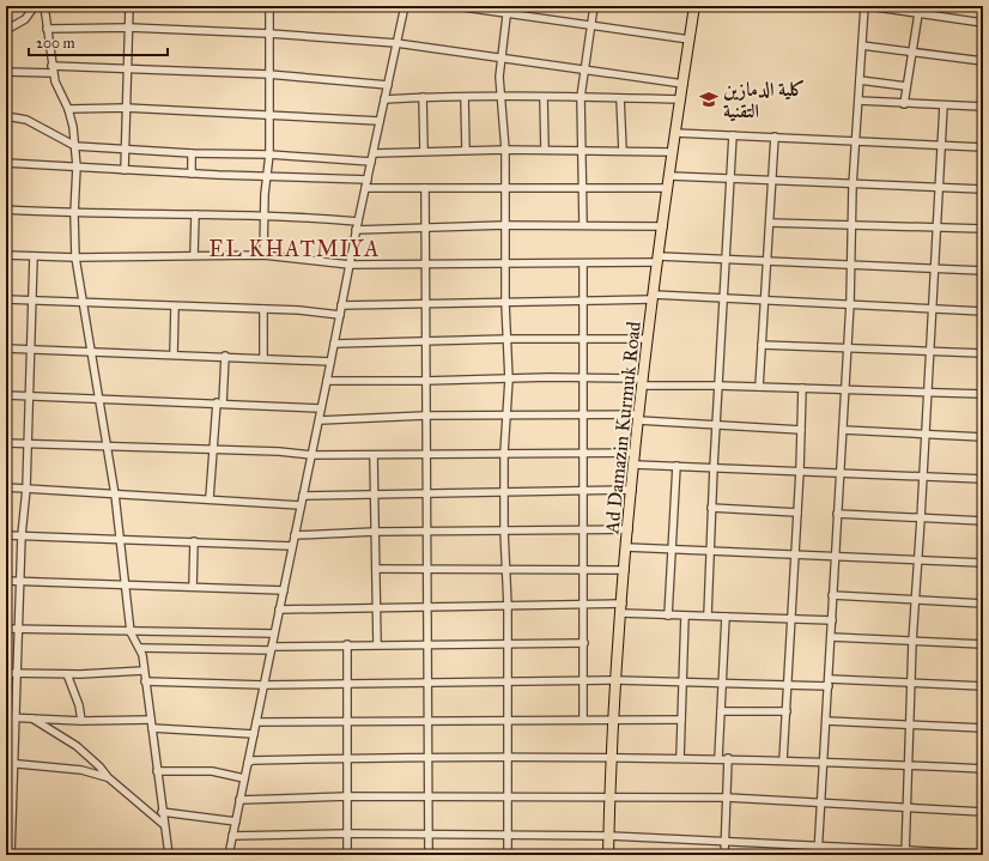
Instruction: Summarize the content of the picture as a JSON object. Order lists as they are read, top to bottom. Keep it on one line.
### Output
{"streets":{"highway":["Ad Damazin Kurmuk Road"]},"districts":["EL KHATMIYA"],"places":{"school or university":["كلية الدمازين التقنية"]},"scale_bar":"200 m"}
